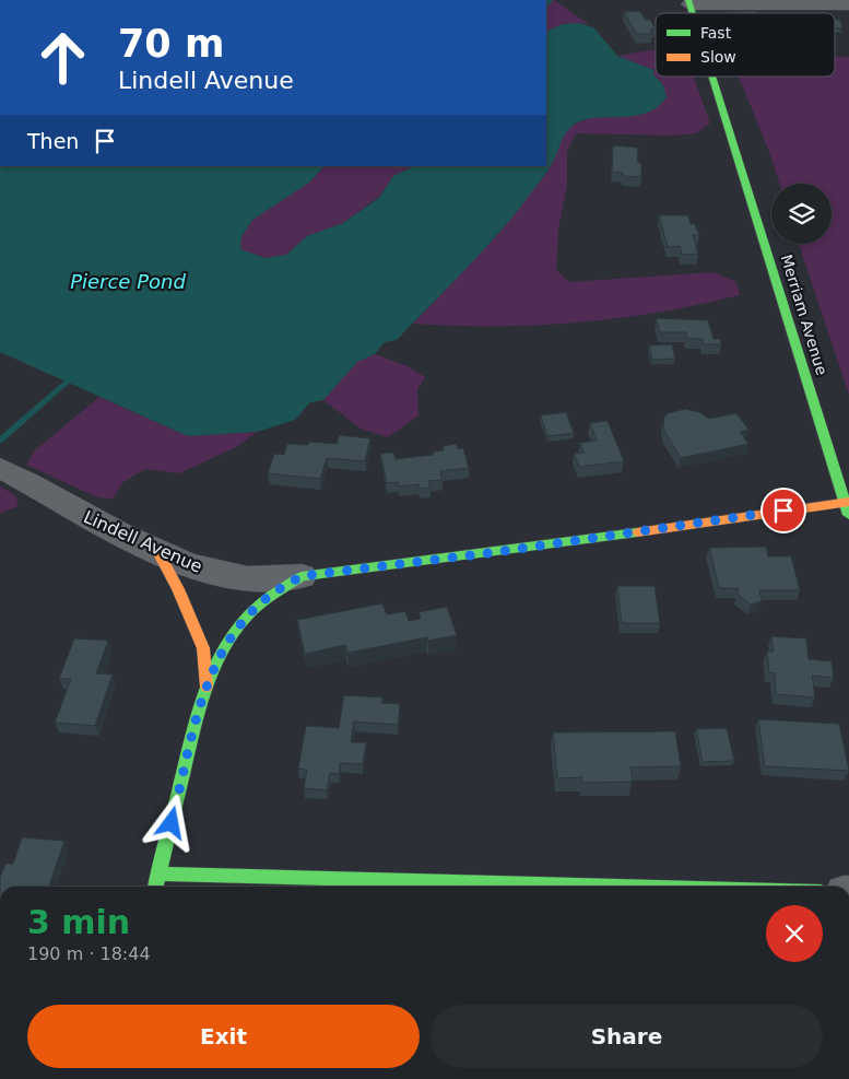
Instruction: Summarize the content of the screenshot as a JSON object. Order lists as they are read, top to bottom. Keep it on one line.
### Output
{"streets":{"main road":["Merriam Avenue","Lindell Avenue"]},"crossings":[["Merriam Avenue","Lindell Avenue"]],"water":["Pierce Pond"],"legend":["Fast","Slow"],"page":{"turn":["70 m","Lindell Avenue"],"then":"Then","heading":["3 min","190 m · 18:44"],"buttons":["Exit","Share"]}}
